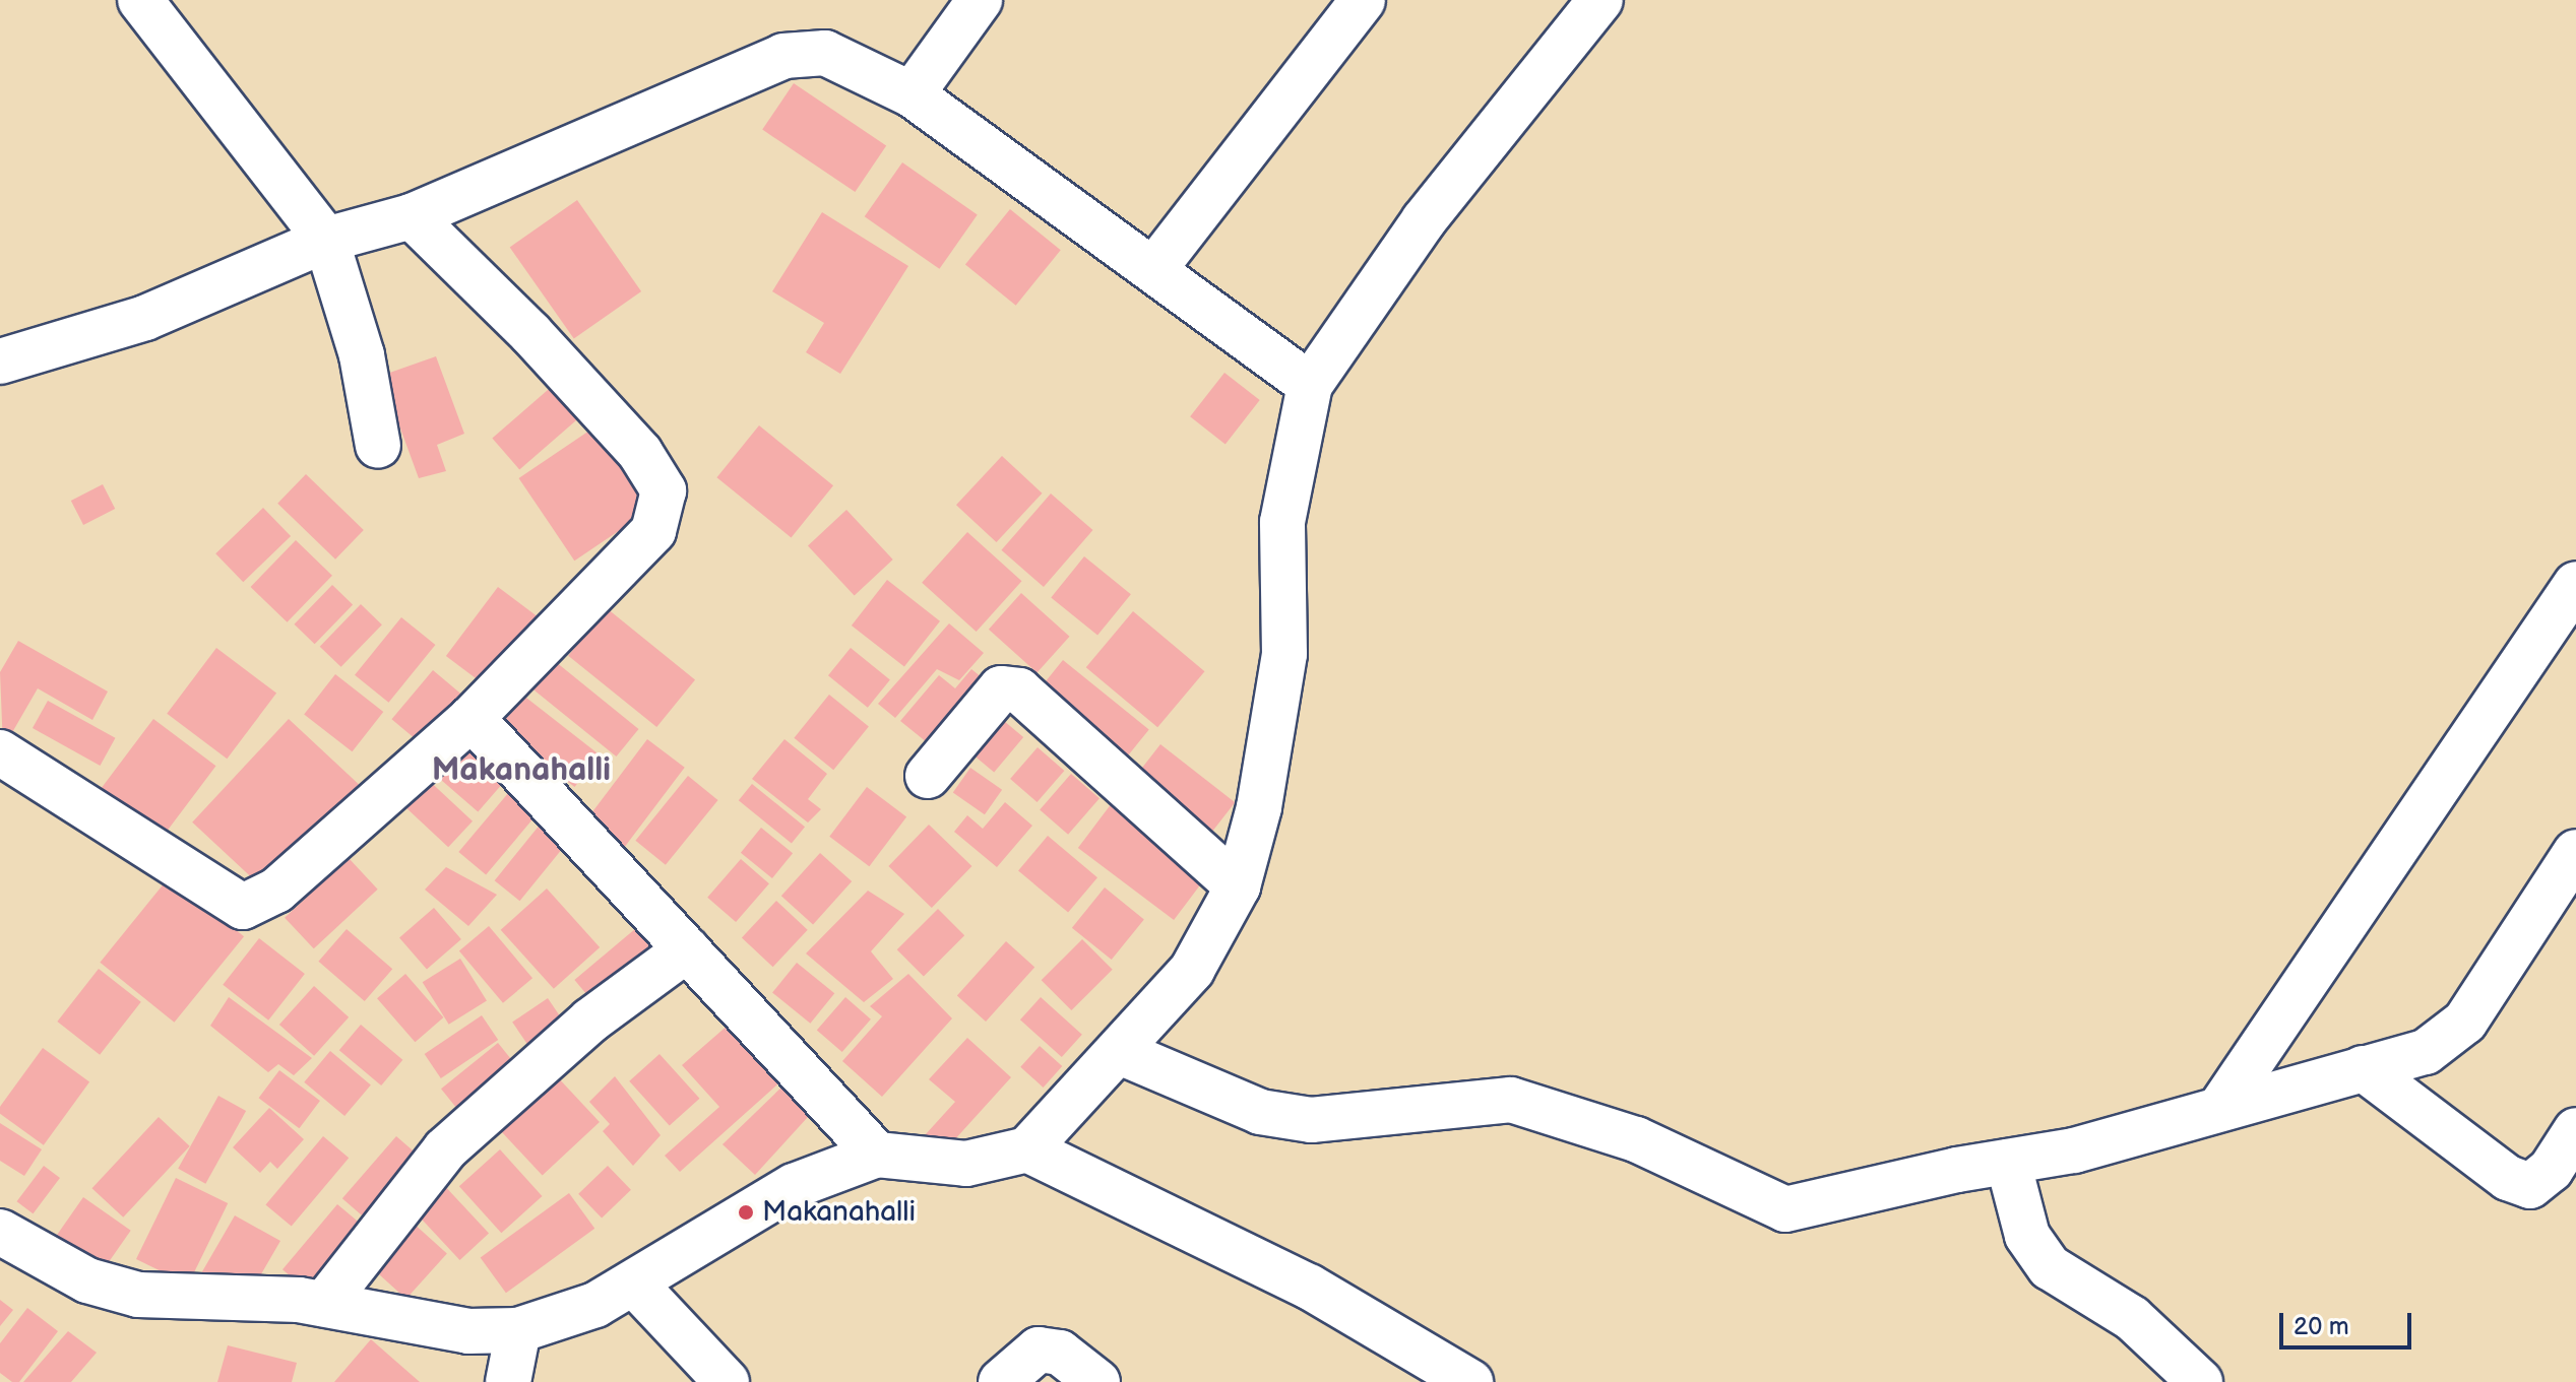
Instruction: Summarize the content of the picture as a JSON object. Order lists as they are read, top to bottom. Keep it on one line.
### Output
{"districts":["Makanahalli"],"places":["Makanahalli"],"scale_bar":"20 m"}
